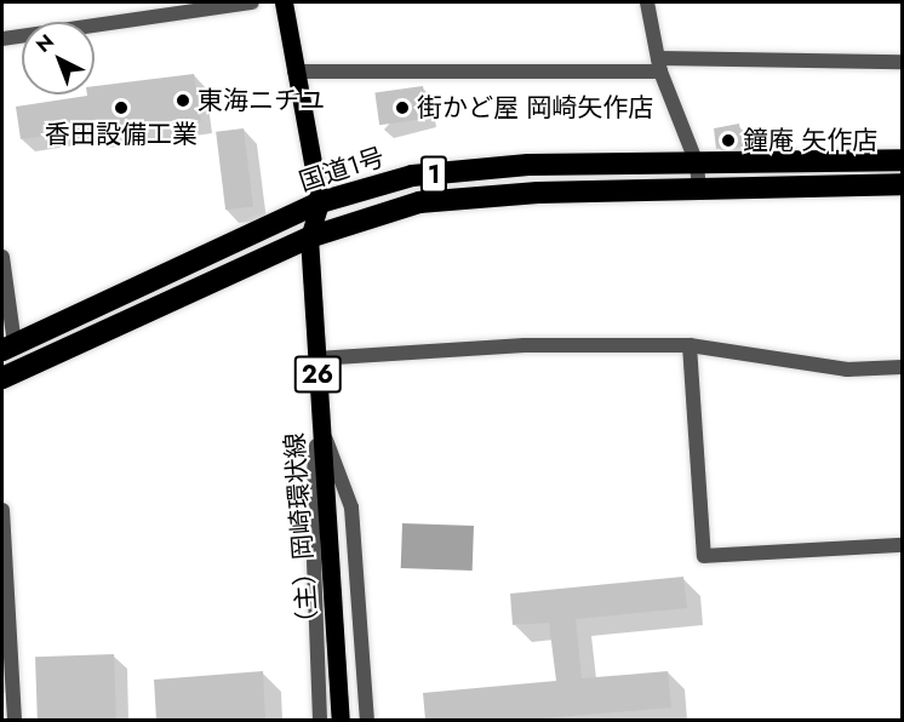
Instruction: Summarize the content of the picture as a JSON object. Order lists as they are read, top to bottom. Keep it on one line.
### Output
{"streets":{"highway":["国道1号","1"],"main road":["26","（主）岡崎環状線"]},"crossings":[["国道1号","（主）岡崎環状線"]],"places":["東海ニチユ","香田設備工業","街かど屋 岡崎矢作店","鐘庵 矢作店"],"north":"top left"}
